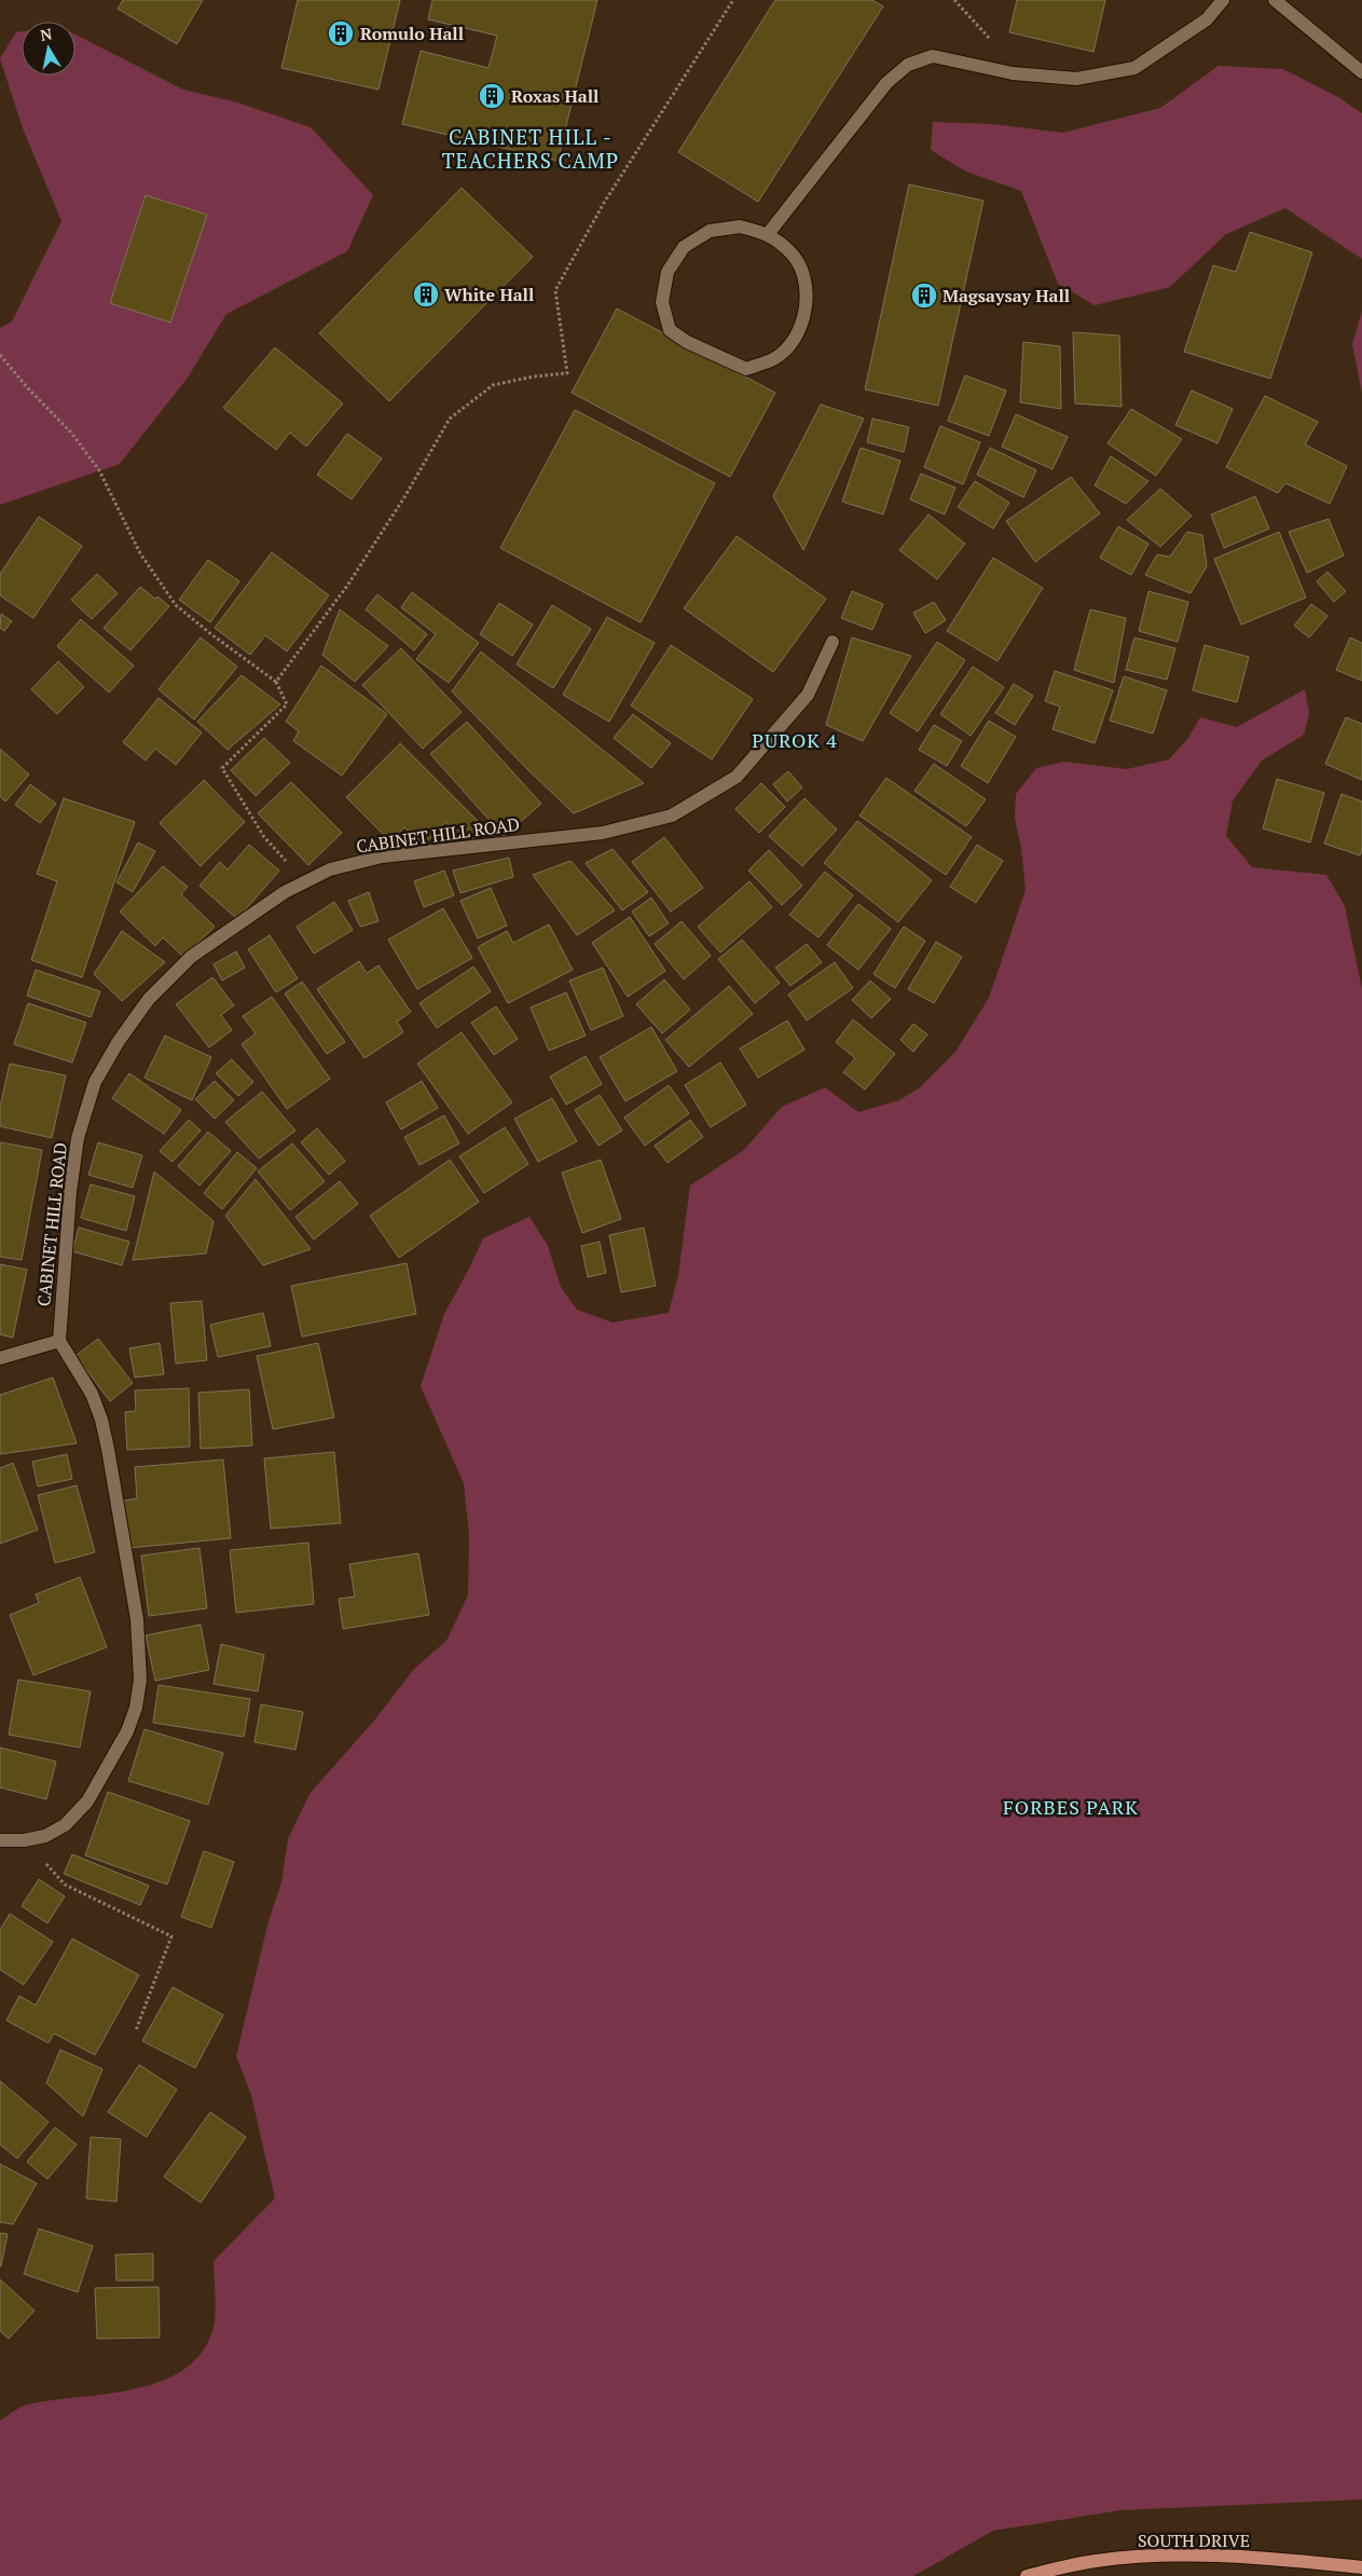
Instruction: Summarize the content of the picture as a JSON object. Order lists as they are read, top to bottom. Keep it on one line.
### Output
{"streets":{"main road":["SOUTH DRIVE"],"street":["CABINET HILL ROAD"]},"districts":["CABINET HILL - TEACHERS CAMP","PUROK 4","FORBES PARK"],"places":{"building":["Romulo Hall","Roxas Hall","White Hall","Magsaysay Hall"]},"north":"top"}
